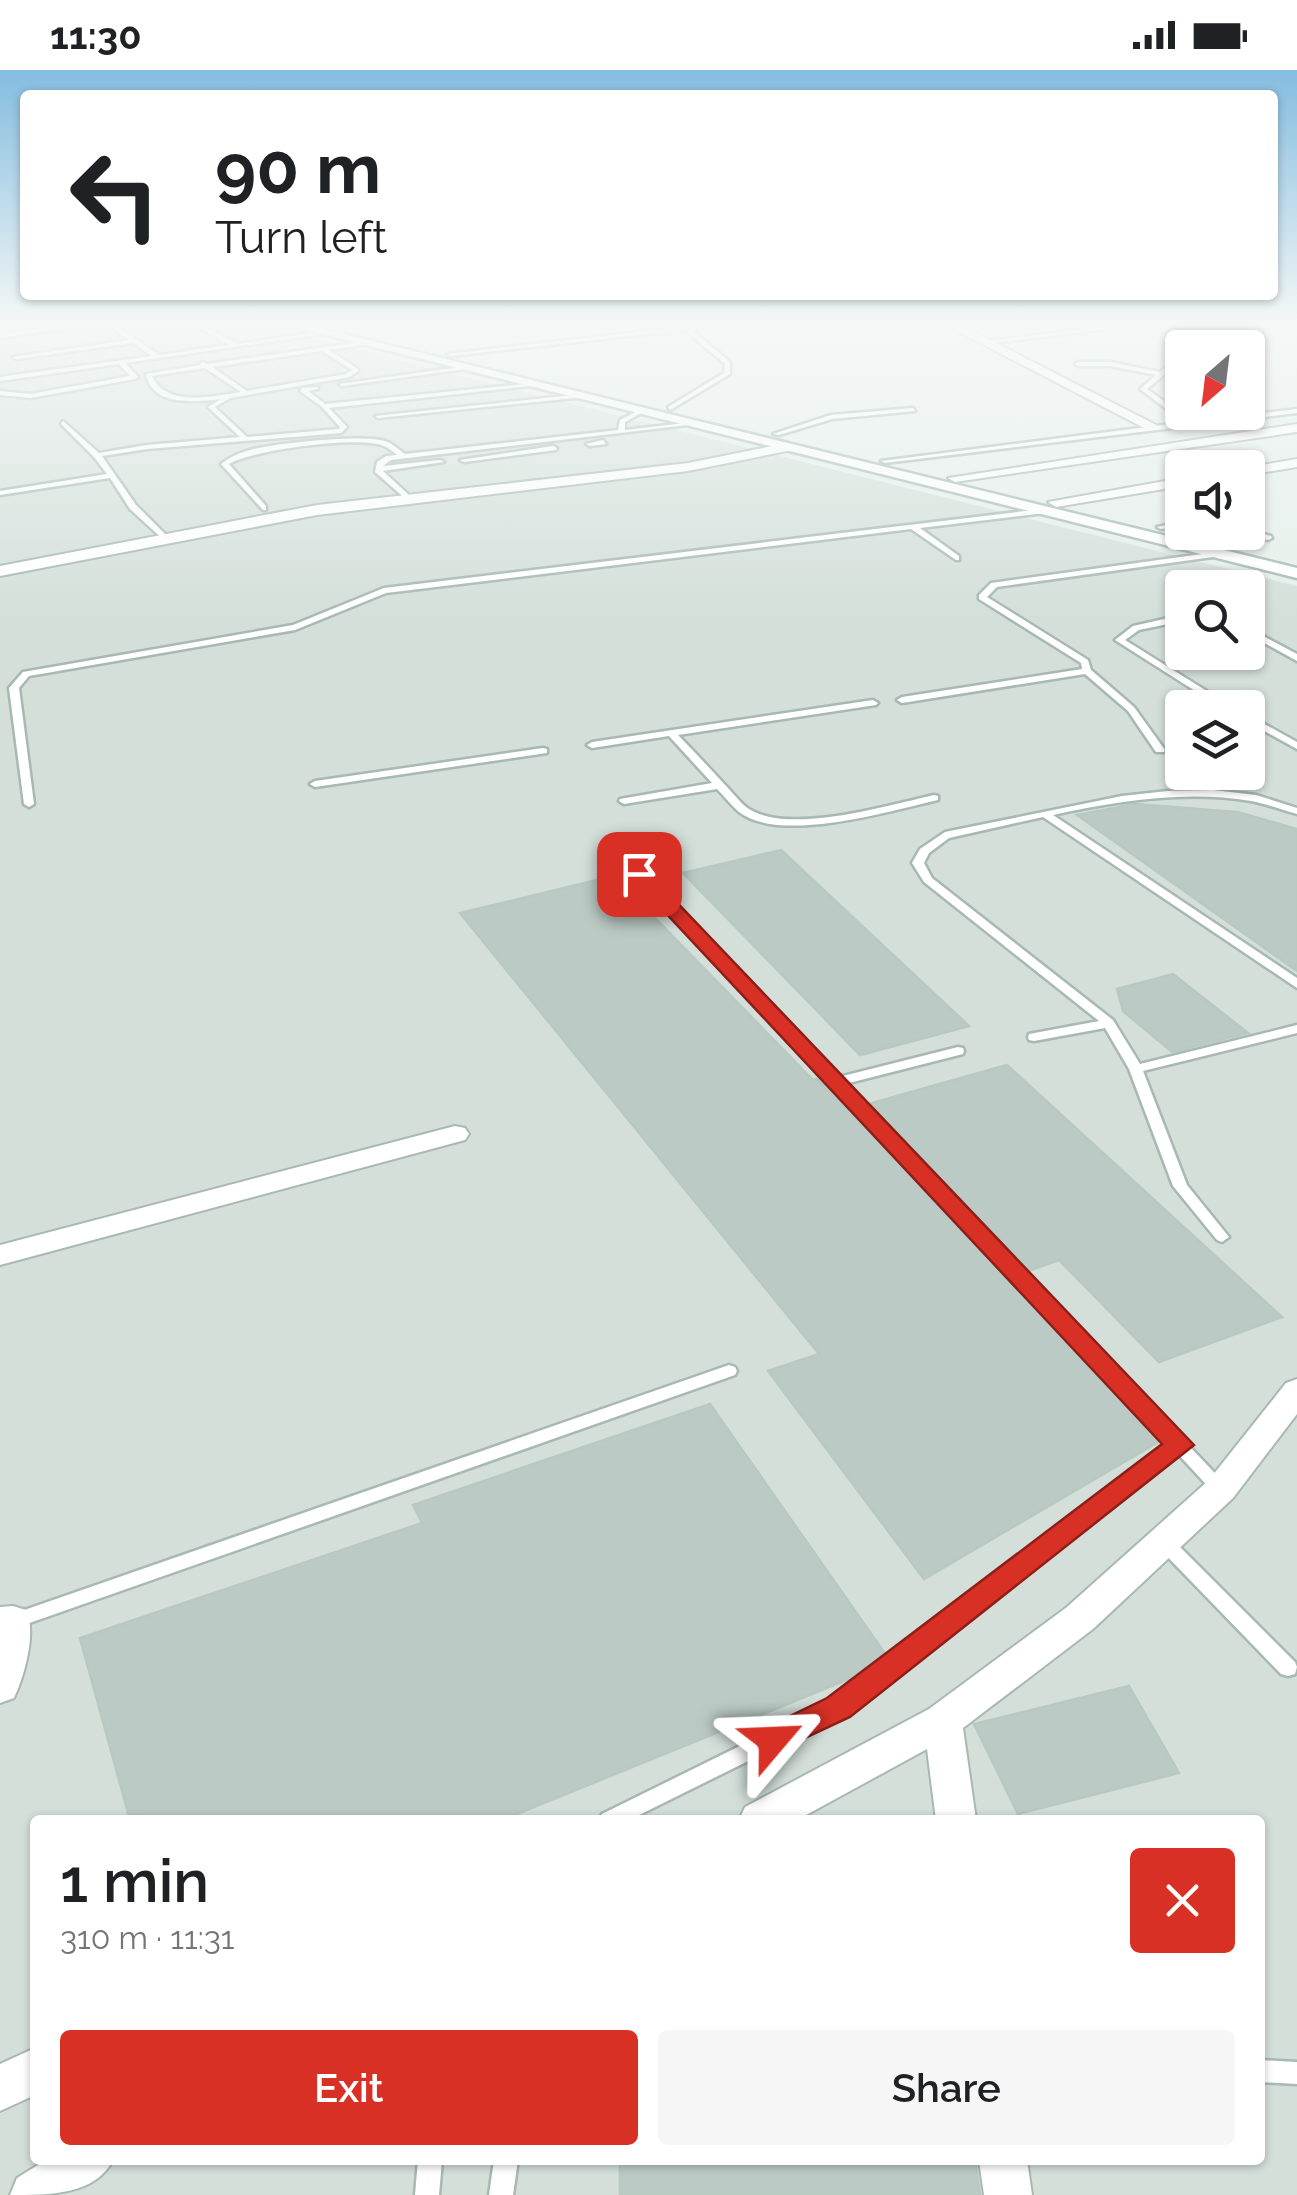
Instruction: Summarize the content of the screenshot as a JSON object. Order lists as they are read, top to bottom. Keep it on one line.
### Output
{"north":"bottom left","page":{"status":"11:30","turn":["90 m","Turn left"],"heading":["1 min","310 m · 11:31"],"buttons":["Exit","Share"]}}
